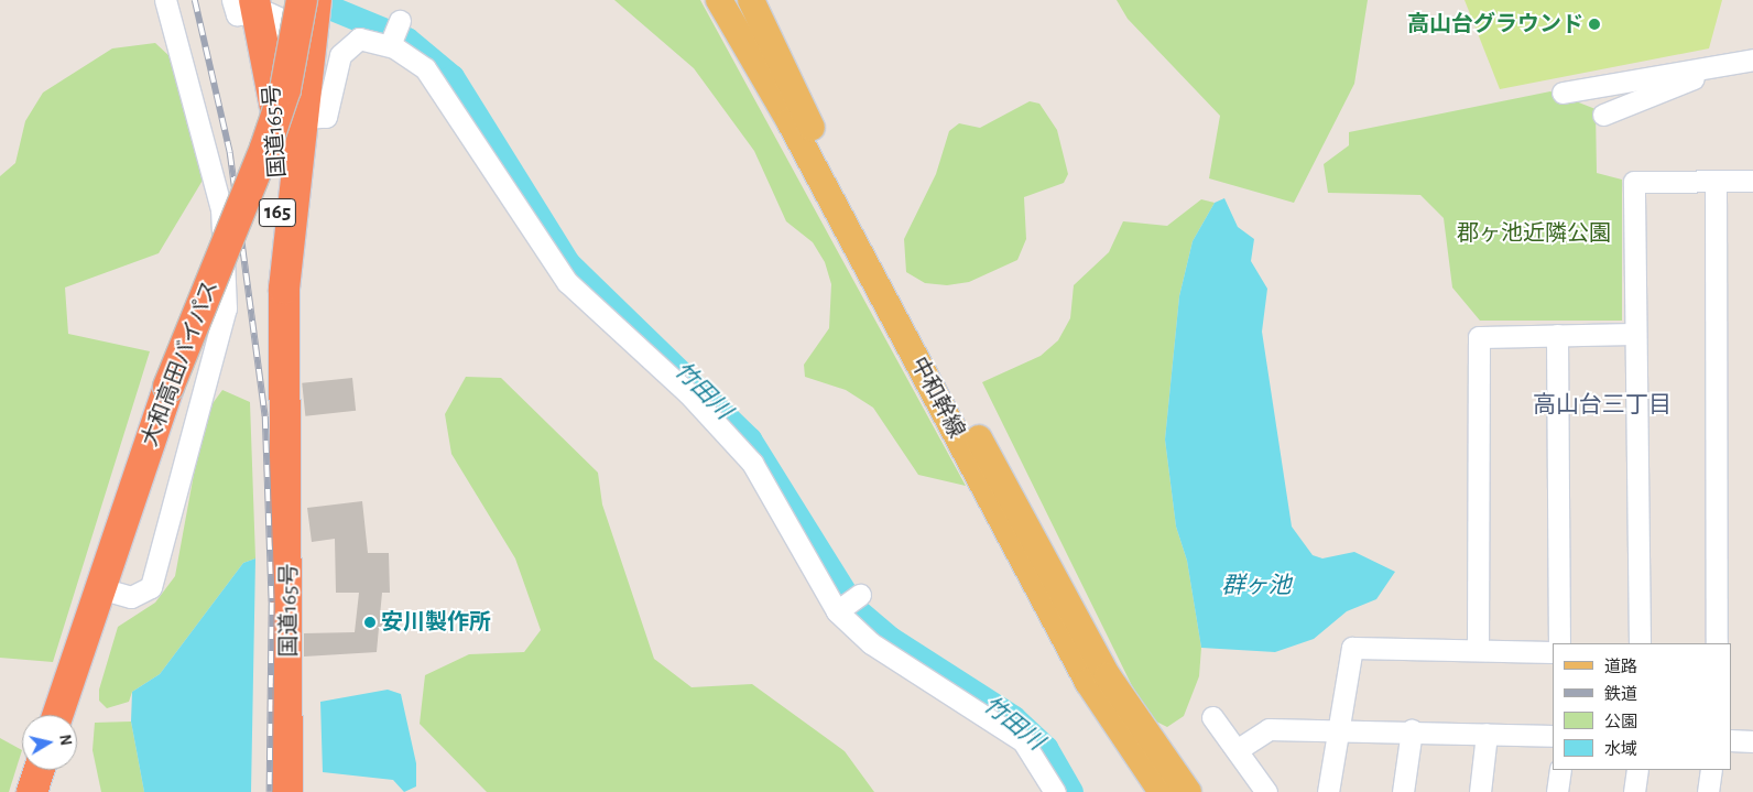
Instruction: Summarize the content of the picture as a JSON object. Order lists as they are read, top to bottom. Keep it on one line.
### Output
{"streets":{"highway":["国道165号","165","大和高田バイパス"],"main road":["中和幹線"]},"districts":["高山台三丁目"],"water":["竹田川","群ヶ池"],"parks":["郡ヶ池近隣公園"],"places":["高山台グラウンド","安川製作所"],"legend":["道路","鉄道","公園","水域"],"north":"right"}
